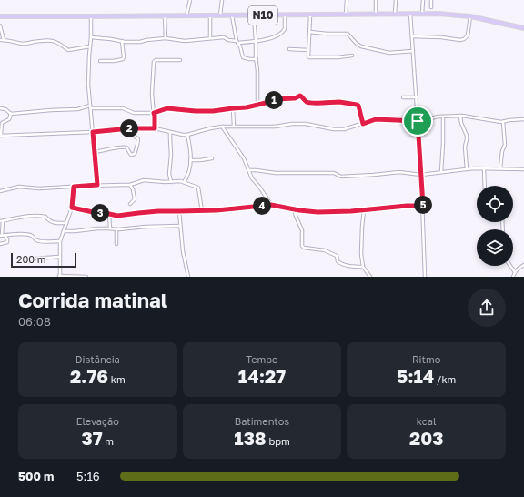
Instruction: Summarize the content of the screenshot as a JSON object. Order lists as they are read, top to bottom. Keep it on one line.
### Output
{"streets":{"main road":["N10"]},"scale_bar":"200 m","page":{"pins":["1","2","5","4","3"],"scale":"200 m","heading":["Corrida matinal","06:08"],"stats":[["Distância","2.76 km"],["Tempo","14:27"],["Ritmo","5:14 /km"],["Elevação","37 m"],["Batimentos","138 bpm"],["kcal","203"]],"list":[{"name":"500 m","note":"5:16"}]}}
